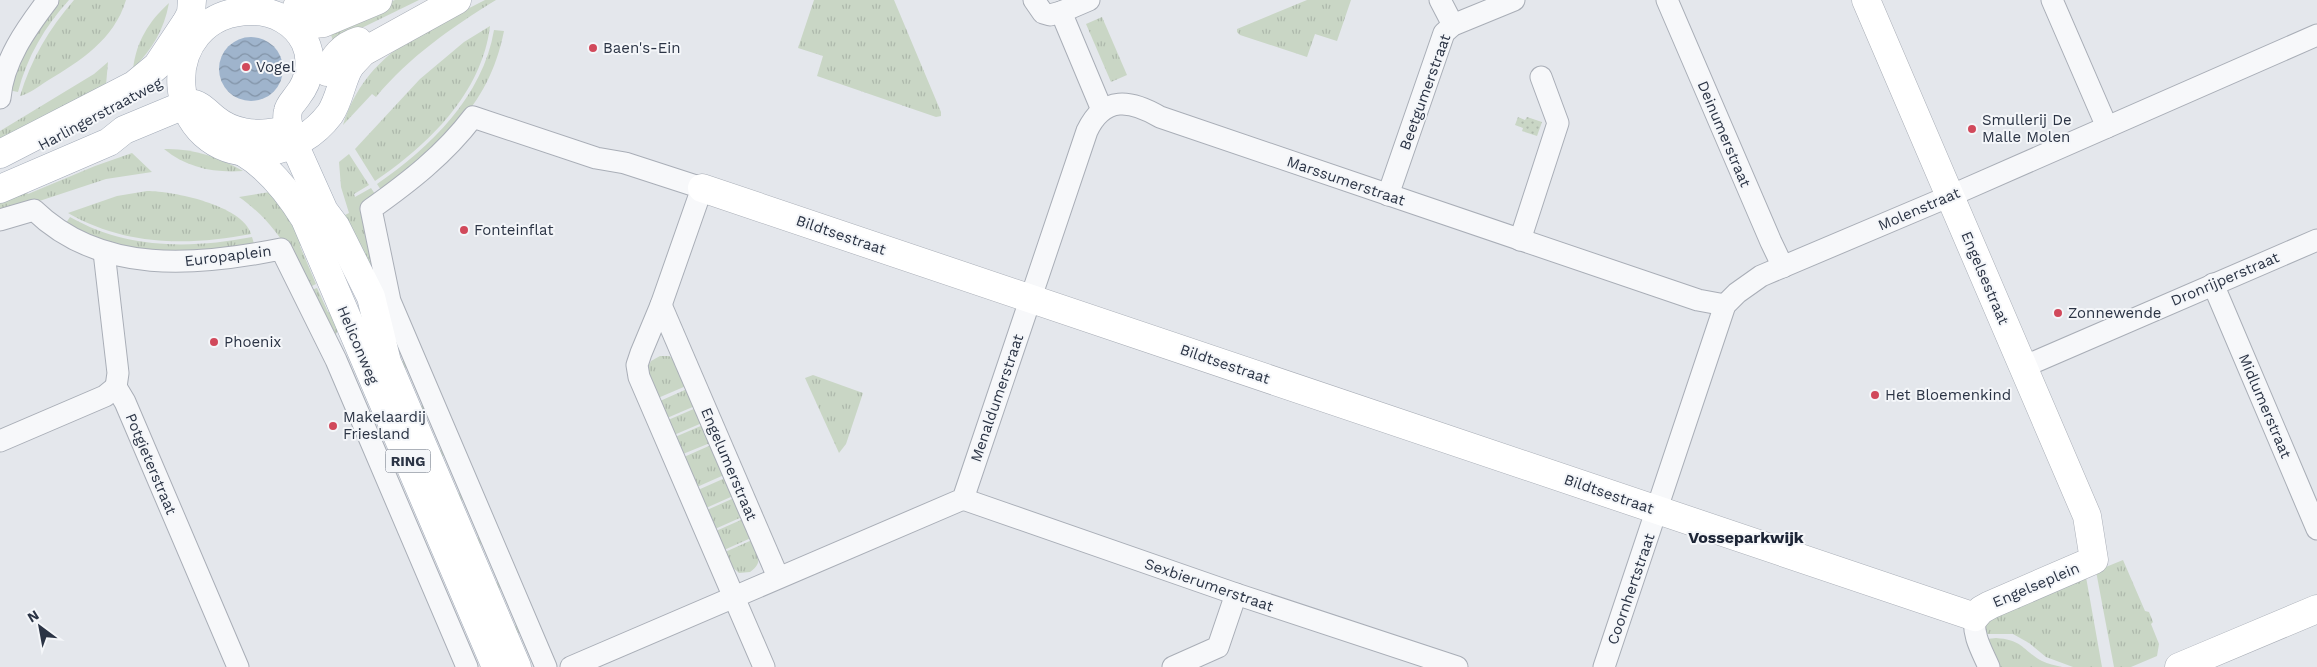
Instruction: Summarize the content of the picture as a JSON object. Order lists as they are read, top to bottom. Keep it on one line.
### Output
{"streets":{"main road":["Harlingerstraatweg","Bildtsestraat","Engelsestraat","Heliconweg","RING","Engelseplein"],"street":["Beetgumerstraat","Deinumerstraat","Marssumerstraat","Molenstraat","Europaplein","Dronrijperstraat","Menaldumerstraat","Midlumerstraat","Potgieterstraat","Engelumerstraat","Sexbierumerstraat","Coornhertstraat"]},"crossings":[["Beetgumerstraat","Marssumerstraat"],["Deinumerstraat","Molenstraat"],["Marssumerstraat","Molenstraat"],["Marssumerstraat","Menaldumerstraat"],["Molenstraat","Bildtsestraat"],["Molenstraat","Engelsestraat"],["Molenstraat","Coornhertstraat"],["Bildtsestraat","Menaldumerstraat"],["Bildtsestraat","Engelseplein"],["Bildtsestraat","Coornhertstraat"],["Europaplein","Heliconweg"],["Engelsestraat","Dronrijperstraat"],["Engelsestraat","Engelseplein"],["Dronrijperstraat","Midlumerstraat"],["Menaldumerstraat","Sexbierumerstraat"]],"districts":["Vosseparkwijk"],"places":["Baen's-Ein","Vogel","Smullerij De Malle Molen","Fonteinflat","Zonnewende","Phoenix","Het Bloemenkind","Makelaardij Friesland"],"north":"top left"}
